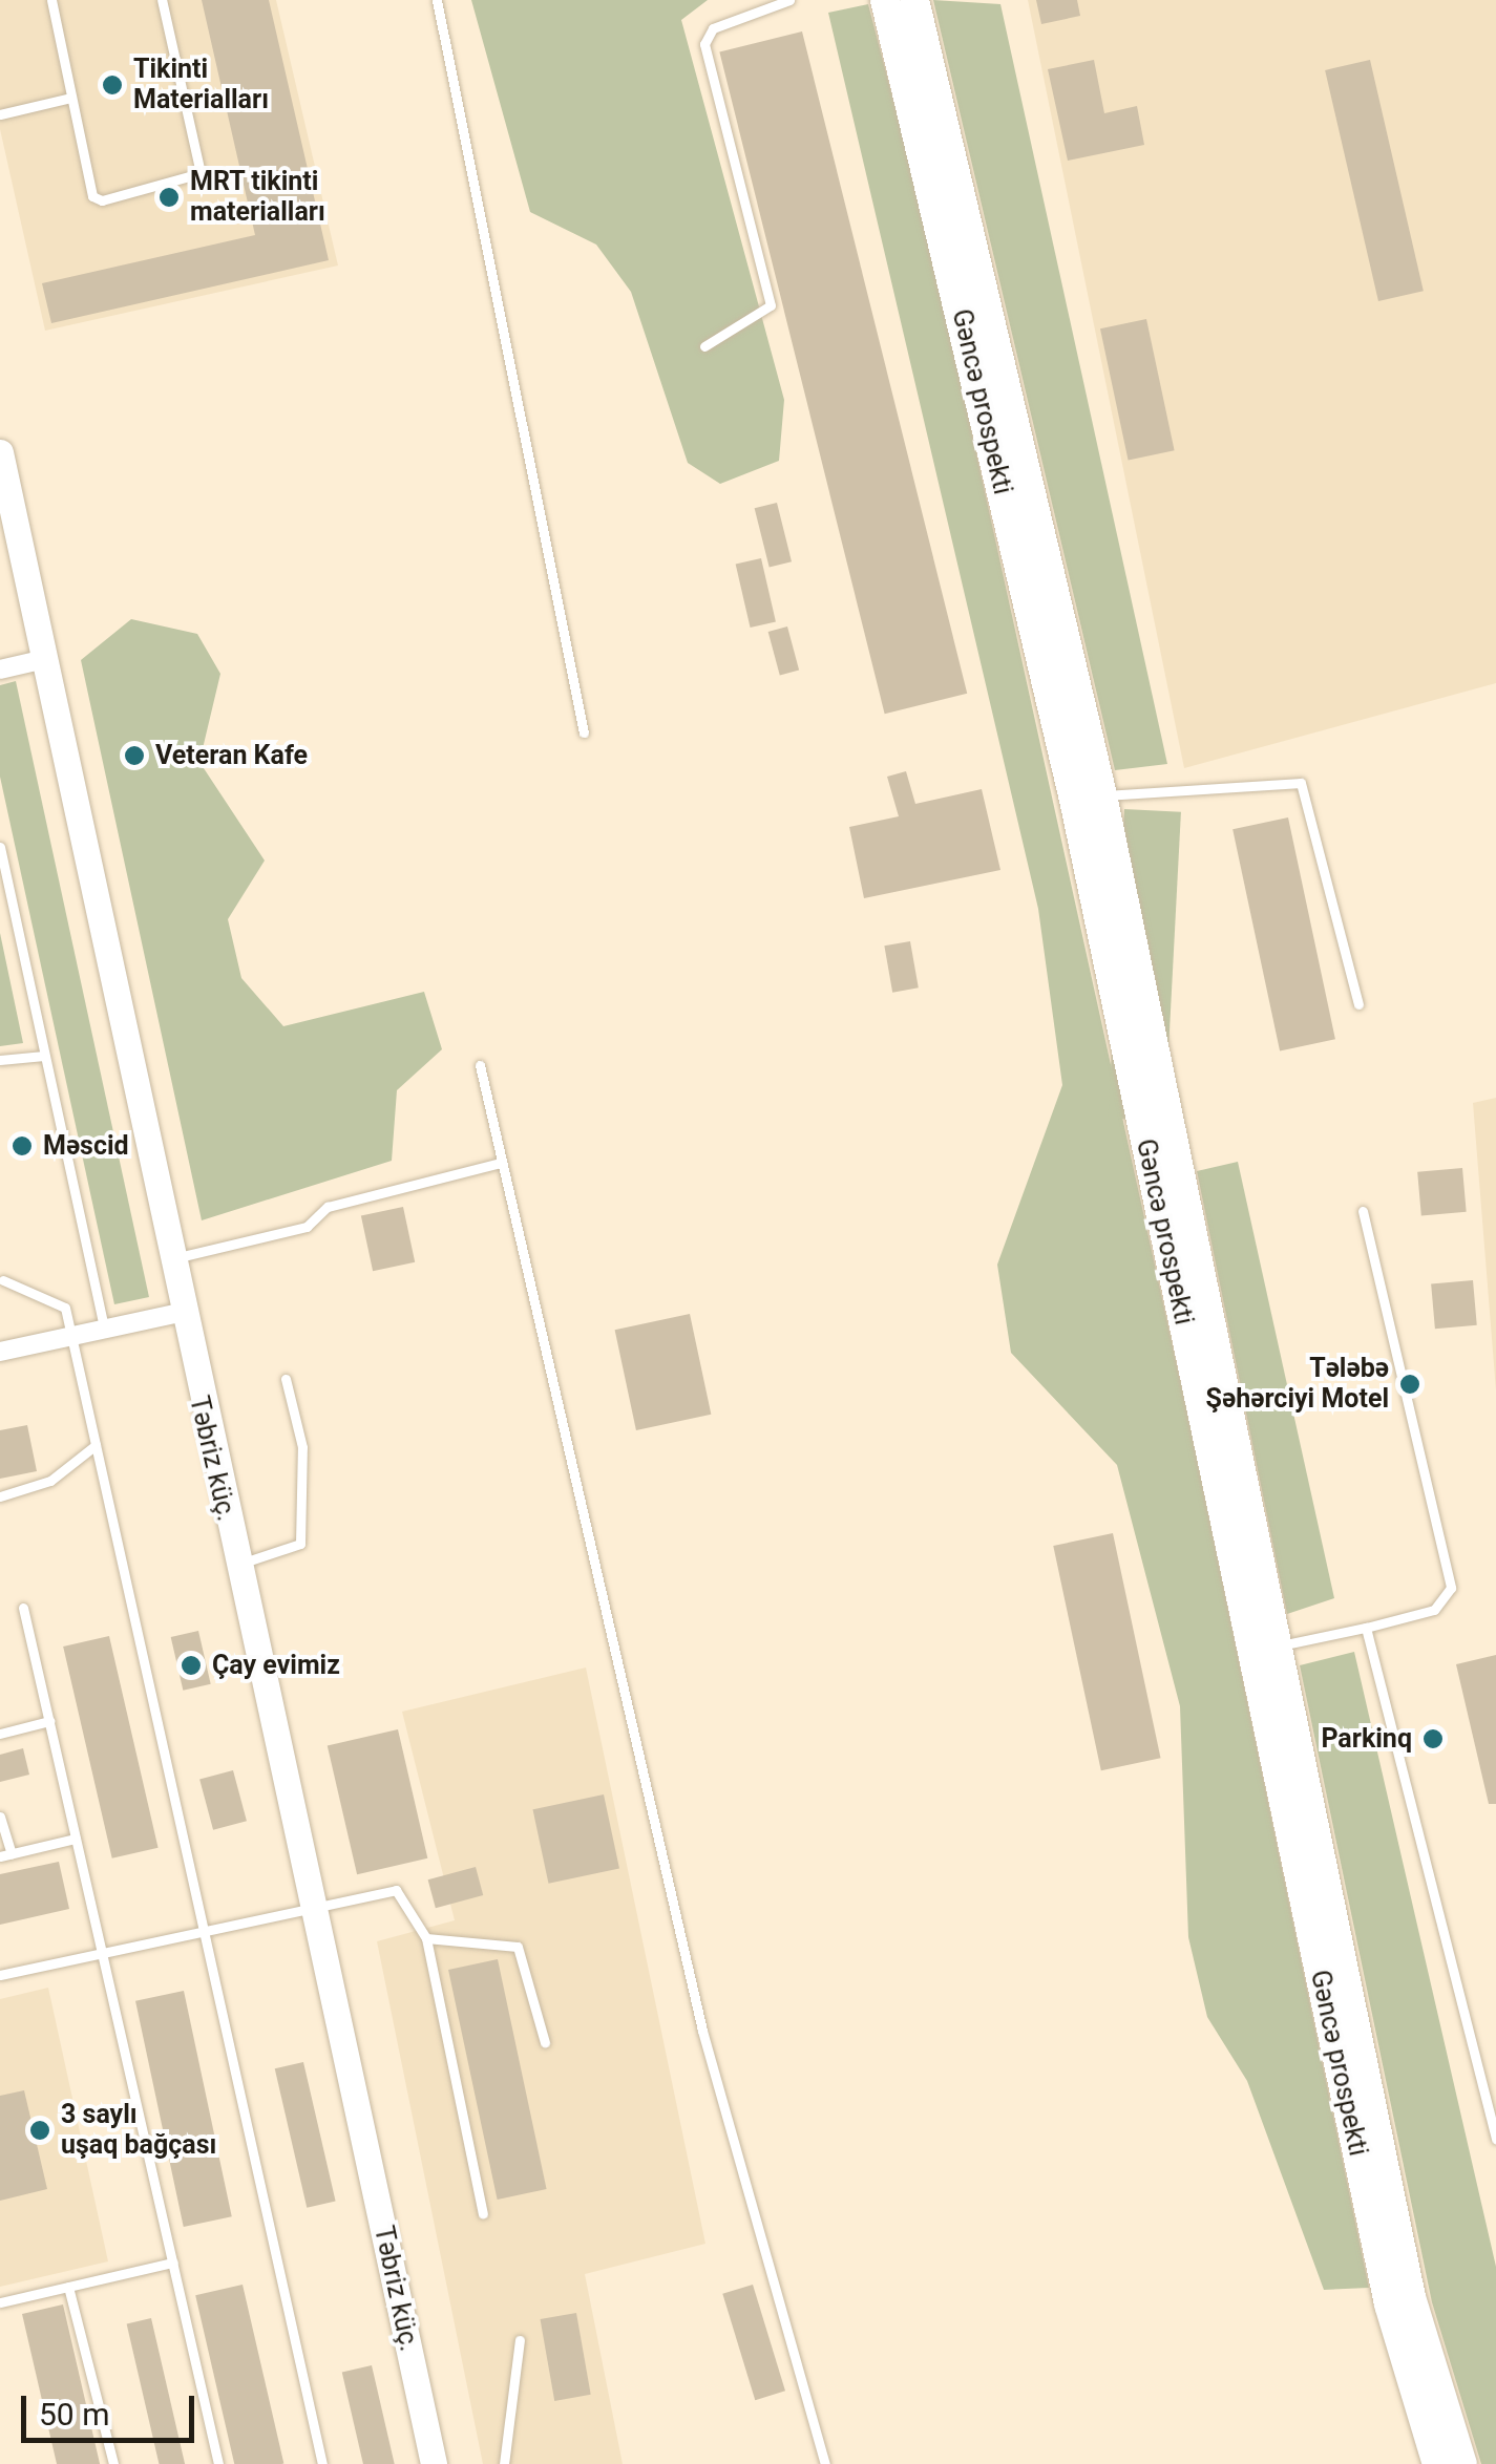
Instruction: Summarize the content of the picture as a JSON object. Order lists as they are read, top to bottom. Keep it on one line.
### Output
{"streets":{"main road":["Gəncə prospekti","Təbriz küç."]},"places":["Tikinti Materialları","MRT tikinti materialları","Veteran Kafe","Məscid","Tələbə Şəhərciyi Motel","Çay evimiz","Parkinq","3 saylı uşaq bağçası"],"scale_bar":"50 m"}
